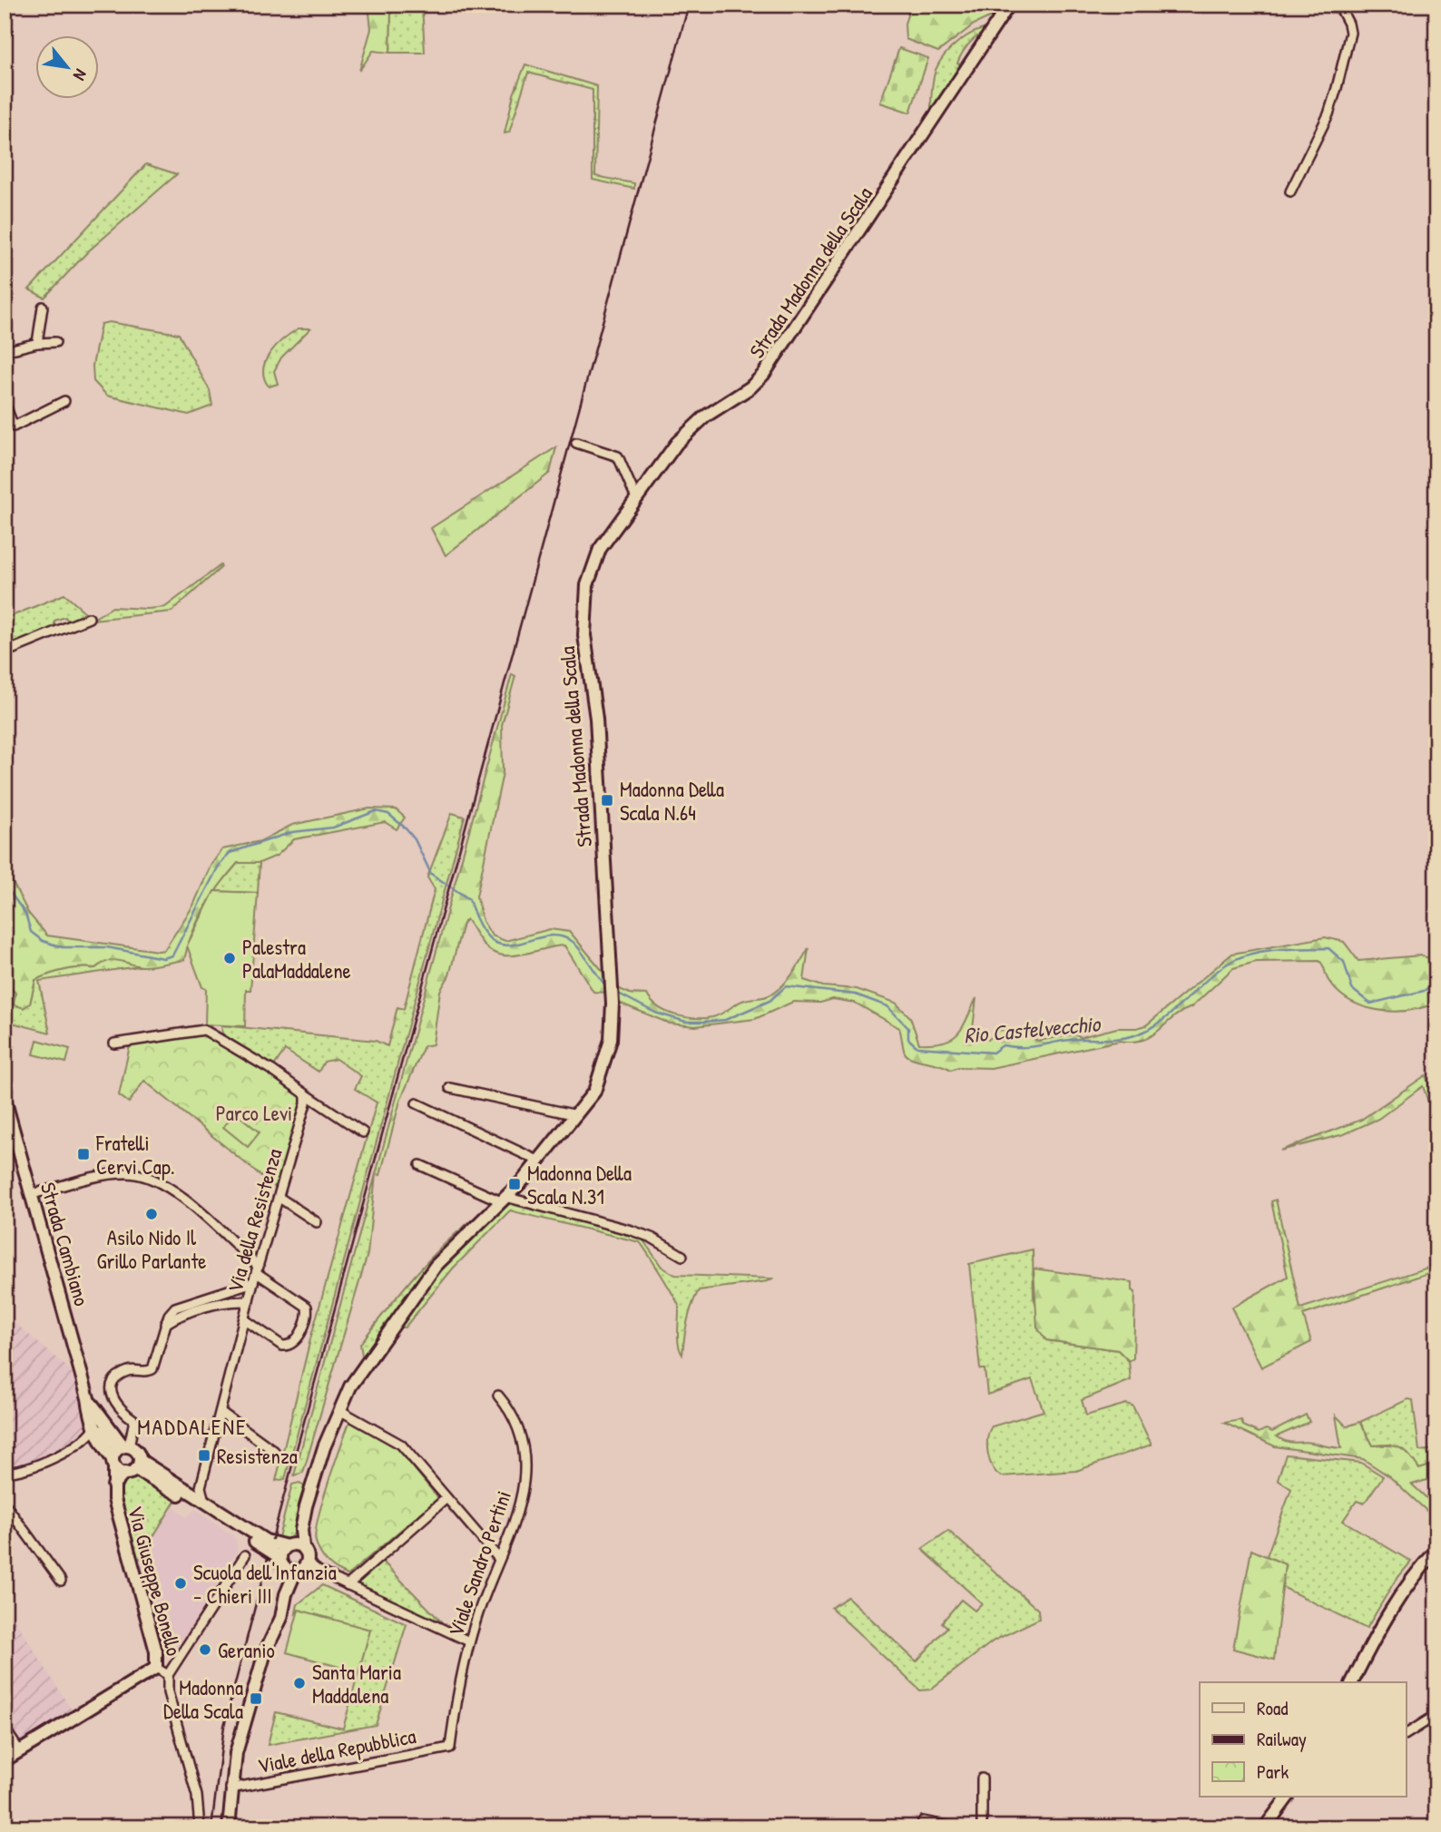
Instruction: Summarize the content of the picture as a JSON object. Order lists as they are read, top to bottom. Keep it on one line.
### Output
{"streets":{"street":["Strada Madonna della Scala","Via della Resistenza","Strada Cambiano","Viale Sandro Pertini","Via Giuseppe Bonello","Viale della Repubblica"]},"crossings":[["Strada Cambiano","Via Giuseppe Bonello"],["Viale Sandro Pertini","Viale della Repubblica"]],"districts":["MADDALENE"],"water":["Rio Castelvecchio"],"parks":["Parco Levi"],"places":{"transit":["Madonna Della Scala N.64","Fratelli Cervi Cap.","Madonna Della Scala N.31","Resistenza","Madonna Della Scala"],"other":["Palestra PalaMaddalene","Asilo Nido Il Grillo Parlante","Scuola dell'Infanzia - Chieri III","Geranio","Santa Maria Maddalena"]},"legend":["Road","Railway","Park"],"north":"bottom right"}
